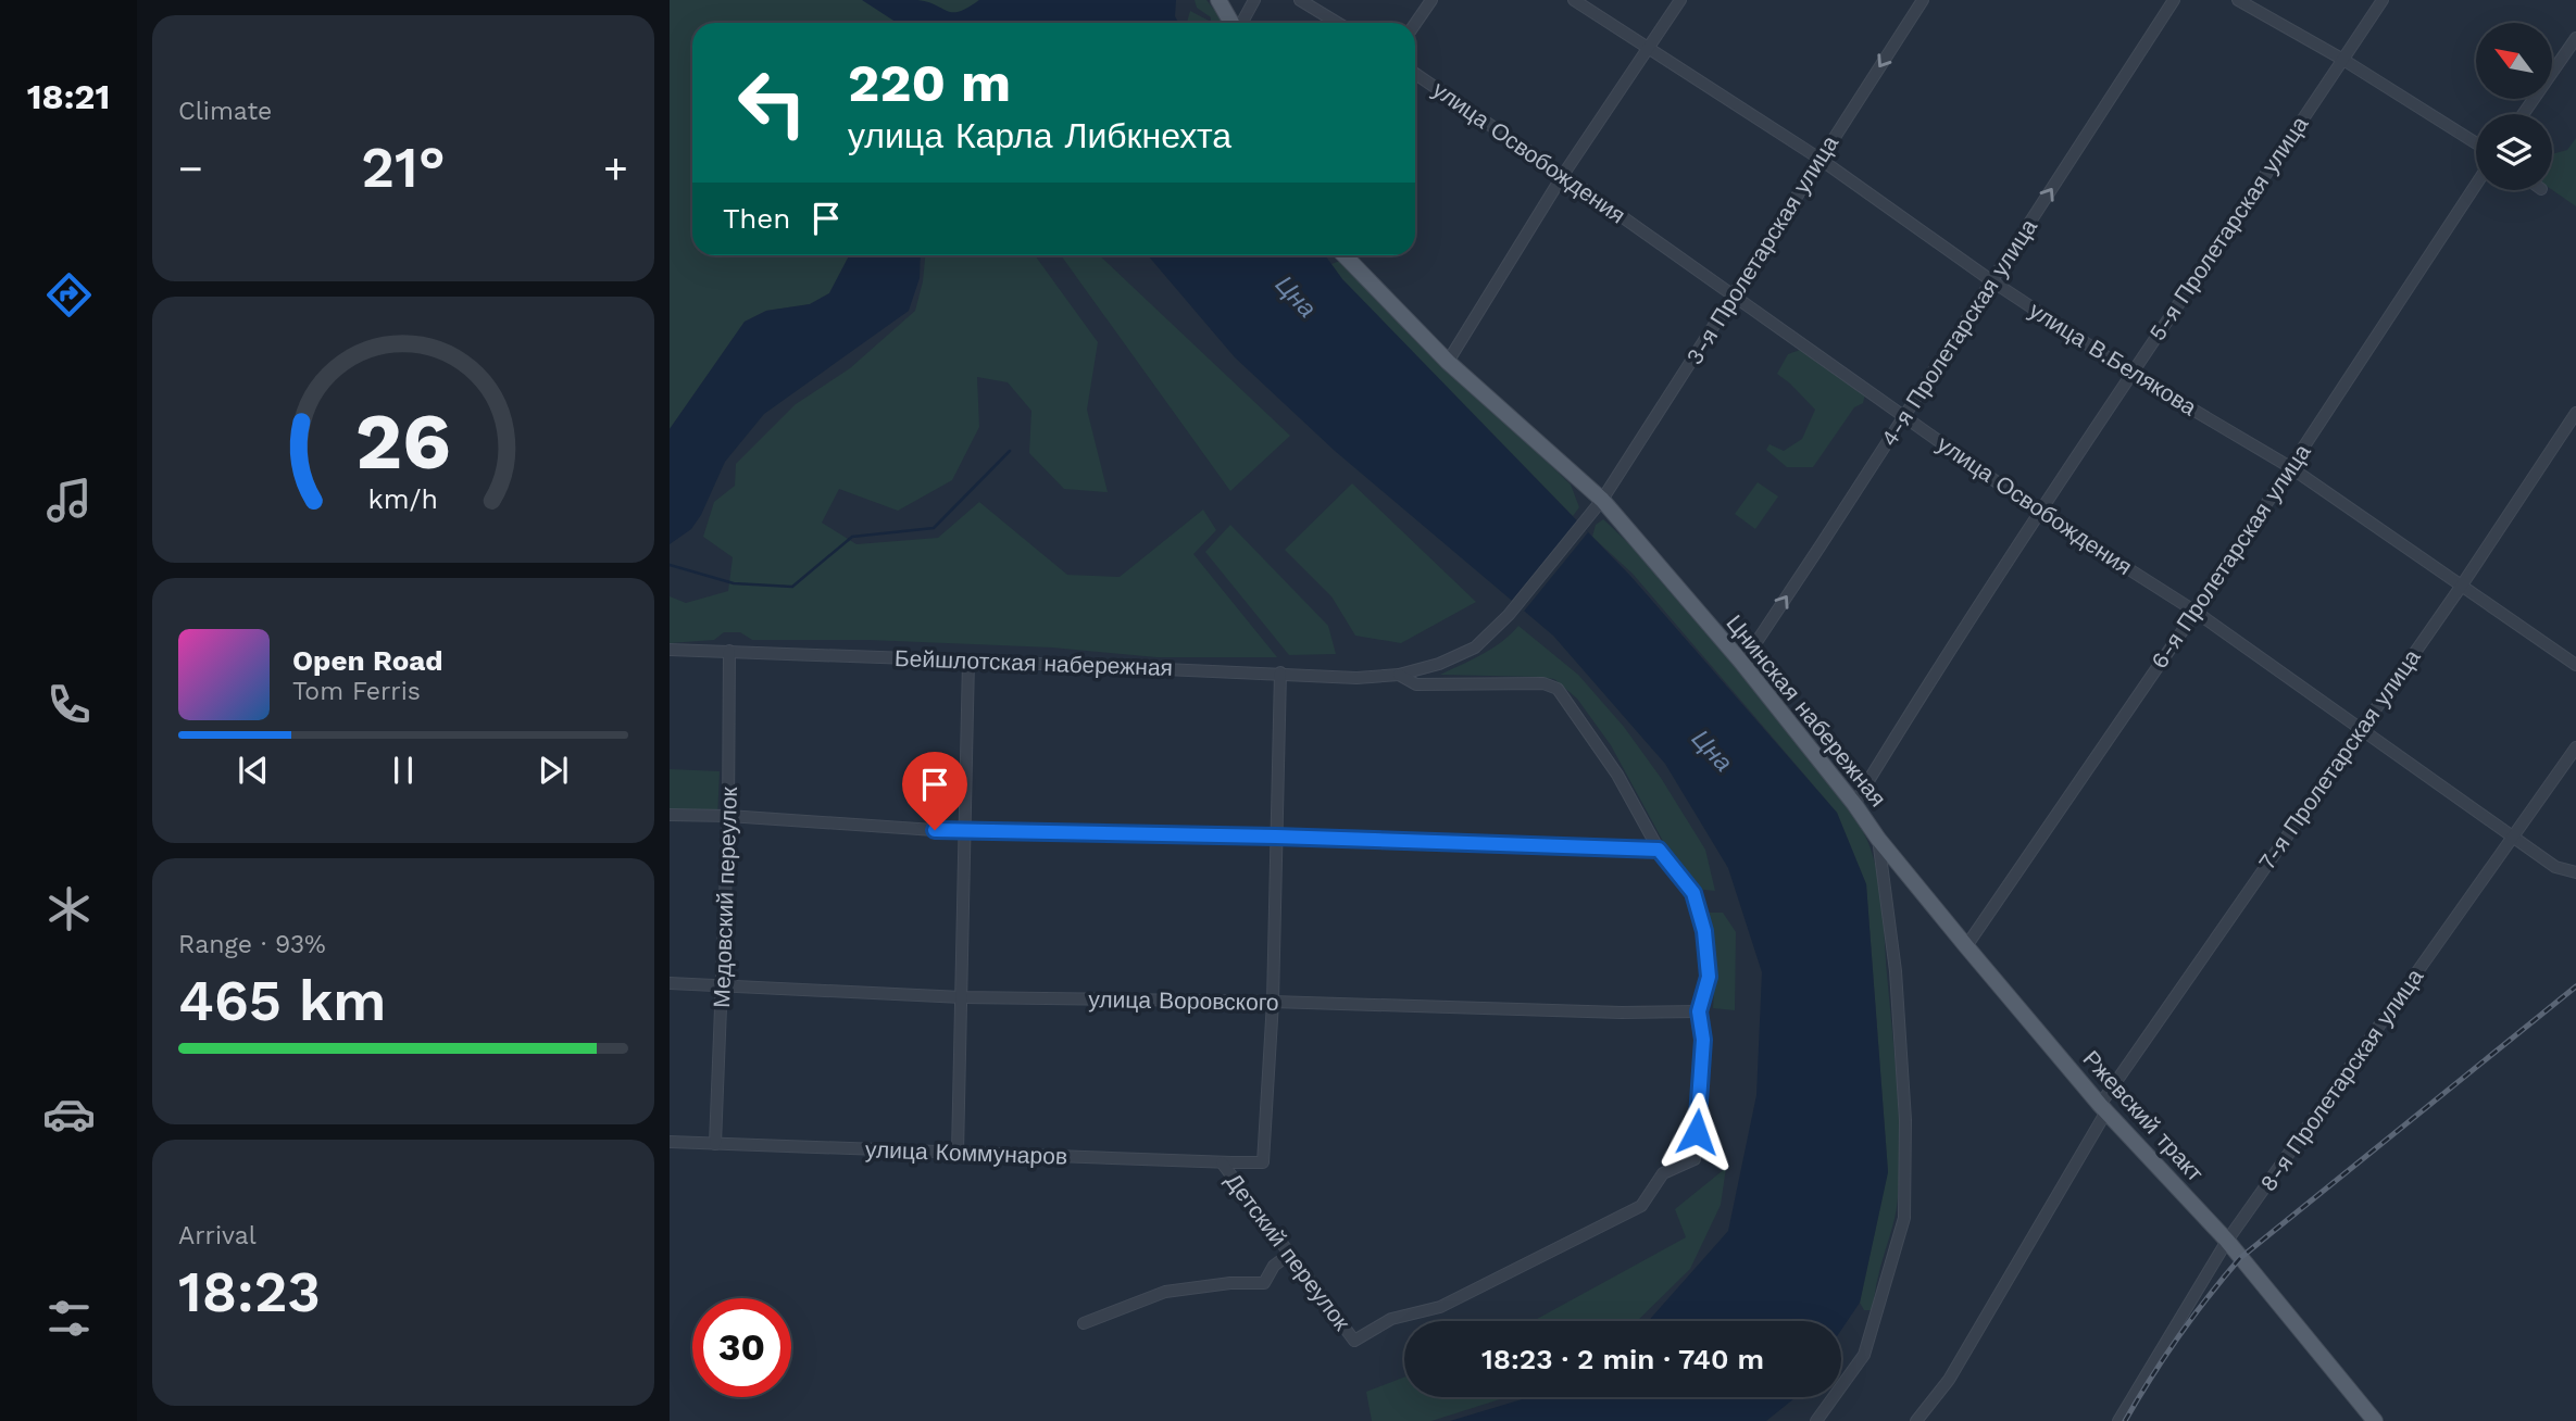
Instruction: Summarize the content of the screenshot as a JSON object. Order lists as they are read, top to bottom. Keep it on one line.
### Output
{"streets":{"main road":["Цнинская набережная","Ржевский тракт"],"street":["улица Освобождения","5-я Пролетарская улица","3-я Пролетарская улица","4-я Пролетарская улица","улица В.Белякова","6-я Пролетарская улица","Бейшлотская набережная","7-я Пролетарская улица","Медовский переулок","улица Воровского","8-я Пролетарская улица","улица Коммунаров","Детский переулок"]},"crossings":[["улица Освобождения","5-я Пролетарская улица"],["улица Освобождения","3-я Пролетарская улица"],["улица Освобождения","4-я Пролетарская улица"],["улица Освобождения","6-я Пролетарская улица"],["улица Освобождения","7-я Пролетарская улица"],["улица Освобождения","8-я Пролетарская улица"],["5-я Пролетарская улица","улица В.Белякова"],["5-я Пролетарская улица","Цнинская набережная"],["3-я Пролетарская улица","улица В.Белякова"],["3-я Пролетарская улица","Бейшлотская набережная"],["3-я Пролетарская улица","Цнинская набережная"],["4-я Пролетарская улица","улица В.Белякова"],["4-я Пролетарская улица","Цнинская набережная"],["улица В.Белякова","6-я Пролетарская улица"],["улица В.Белякова","7-я Пролетарская улица"],["6-я Пролетарская улица","Ржевский тракт"],["Бейшлотская набережная","Медовский переулок"],["Бейшлотская набережная","улица Воровского"],["Бейшлотская набережная","Детский переулок"],["Цнинская набережная","Ржевский тракт"],["7-я Пролетарская улица","Ржевский тракт"],["Медовский переулок","улица Воровского"],["Медовский переулок","улица Коммунаров"],["улица Воровского","Детский переулок"],["8-я Пролетарская улица","Ржевский тракт"],["улица Коммунаров","Детский переулок"]],"one_way":["4-я Пролетарская улица"],"water":["Цна"],"north":"top left","page":{"tabs":"18:21","tile":["Climate",["Range · 93%","465 km"],["Arrival","18:23"]],"turn":["220 m","улица Карла Либкнехта"],"heat":["−","21°","+"],"then":"Then","song":["Open Road","Tom Ferris"],"limit":"30","trip":"18:23 · 2 min · 740 m","gauge":["26","km/h"]}}
